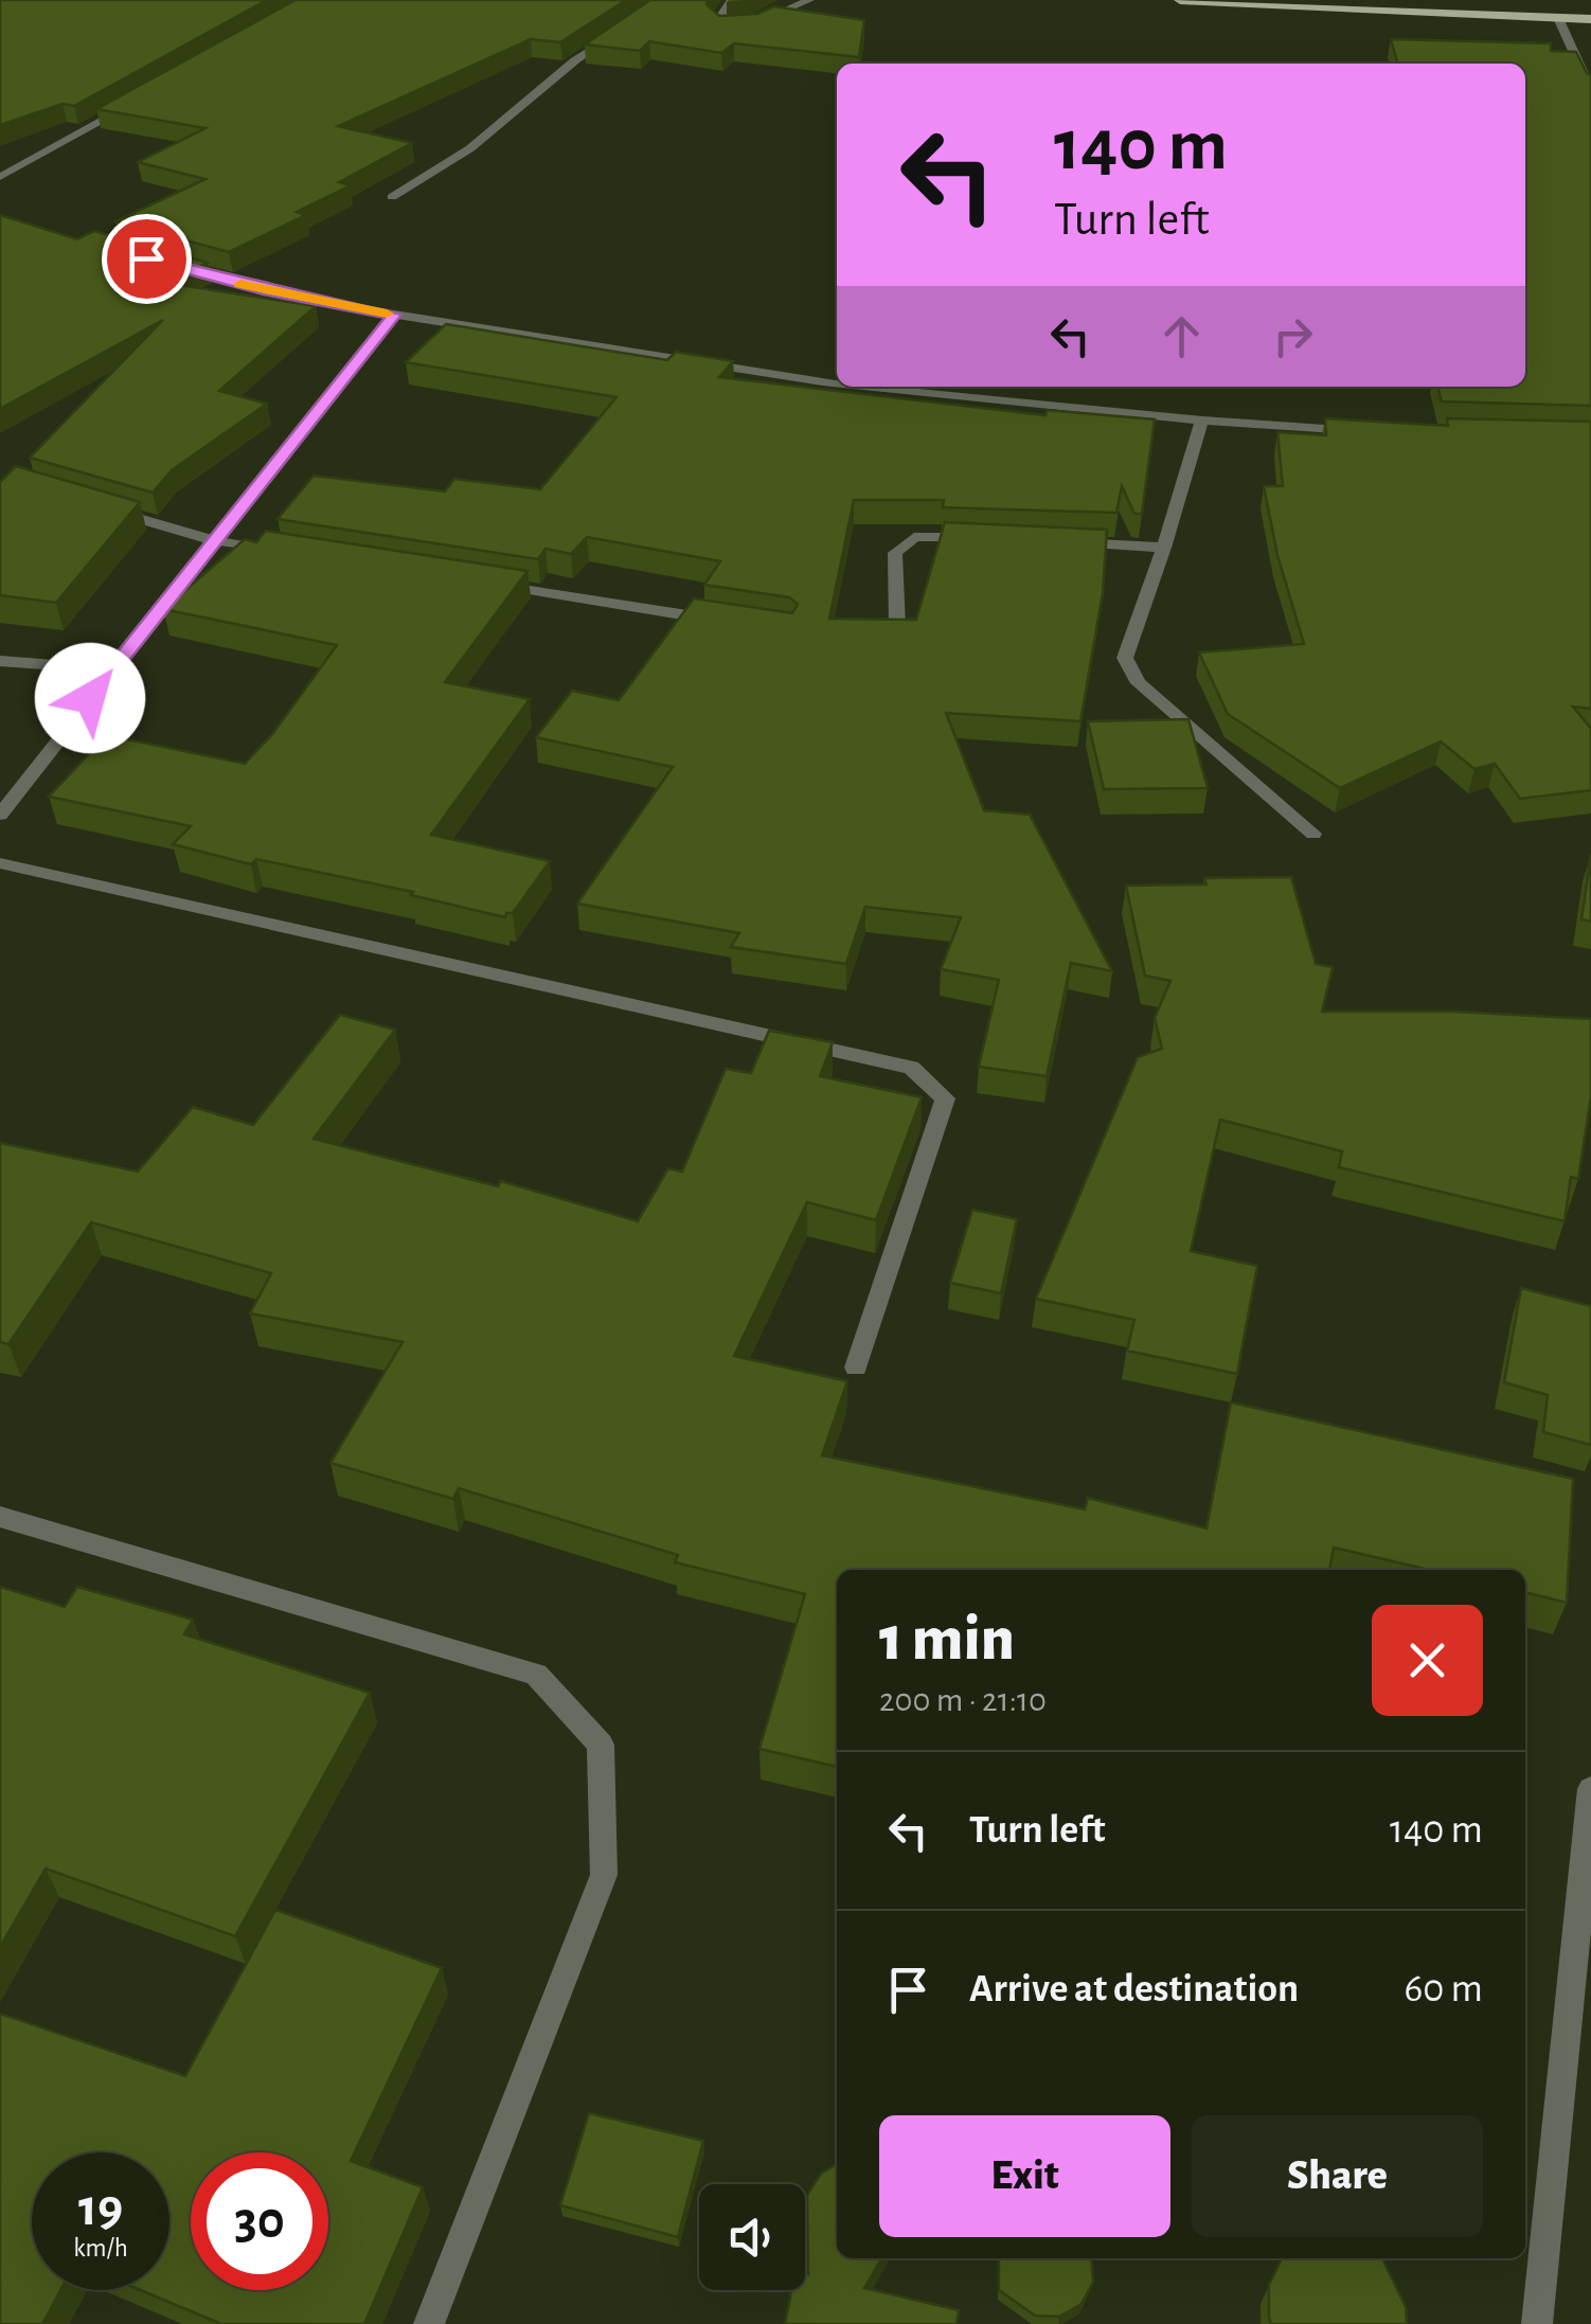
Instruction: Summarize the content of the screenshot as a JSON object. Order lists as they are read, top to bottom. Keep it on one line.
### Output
{"page":{"turn":["140 m","Turn left"],"heading":["1 min","200 m · 21:10"],"list":[{"name":"Turn left","value":"140 m"},{"name":"Arrive at destination","value":"60 m"}],"buttons":["Exit","Share"],"speed":"19 km/h","limit":"30"}}
